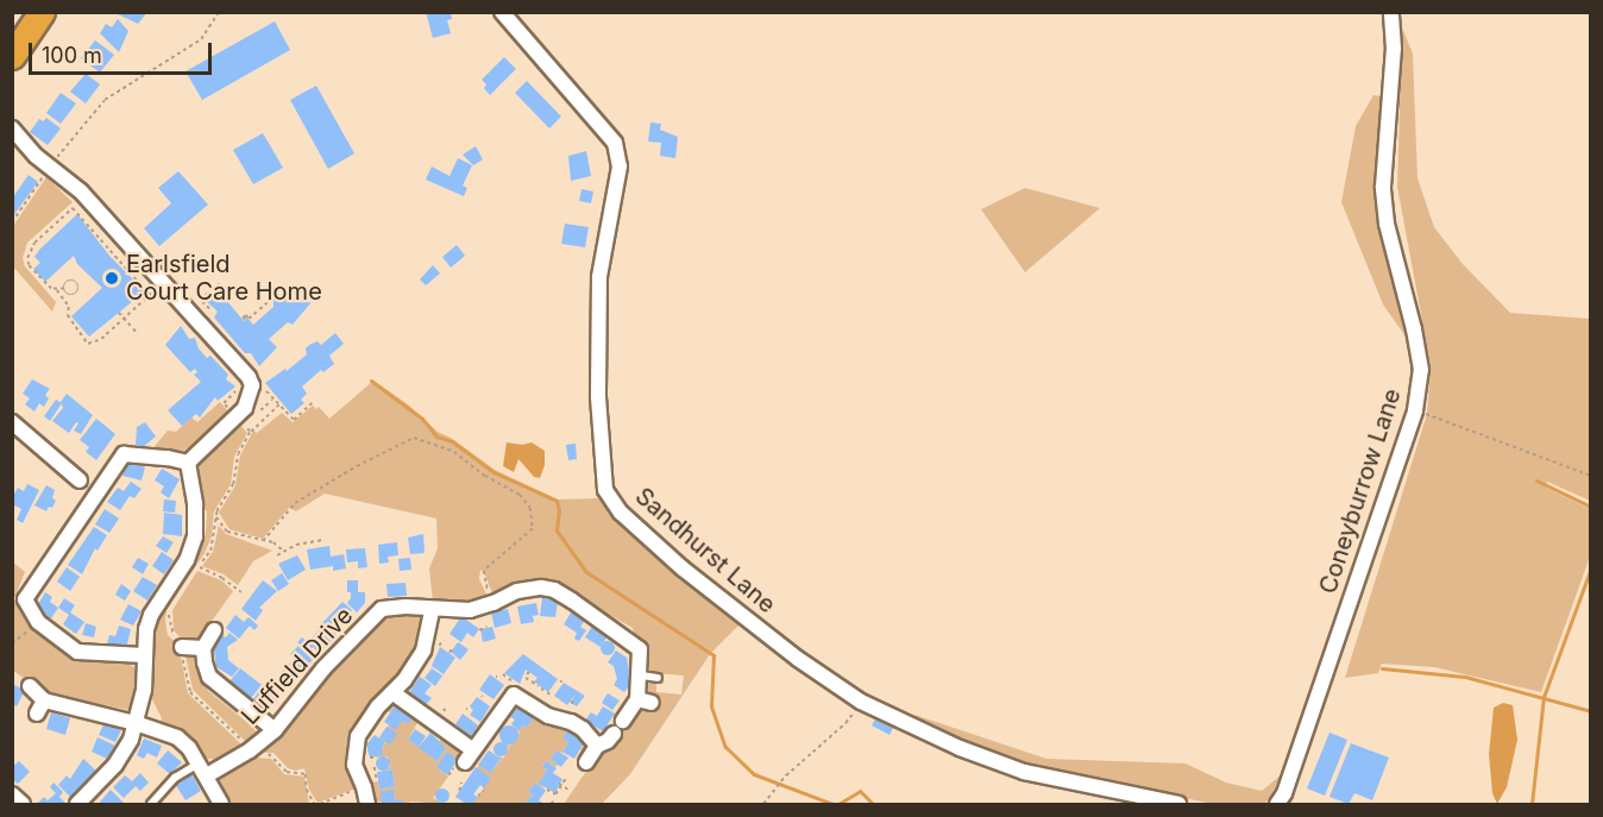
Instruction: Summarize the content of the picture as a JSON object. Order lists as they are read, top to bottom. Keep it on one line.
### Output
{"streets":{"street":["Coneyburrow Lane","Sandhurst Lane","Luffield Drive"]},"places":["Earlsfield Court Care Home"],"scale_bar":"100 m"}
